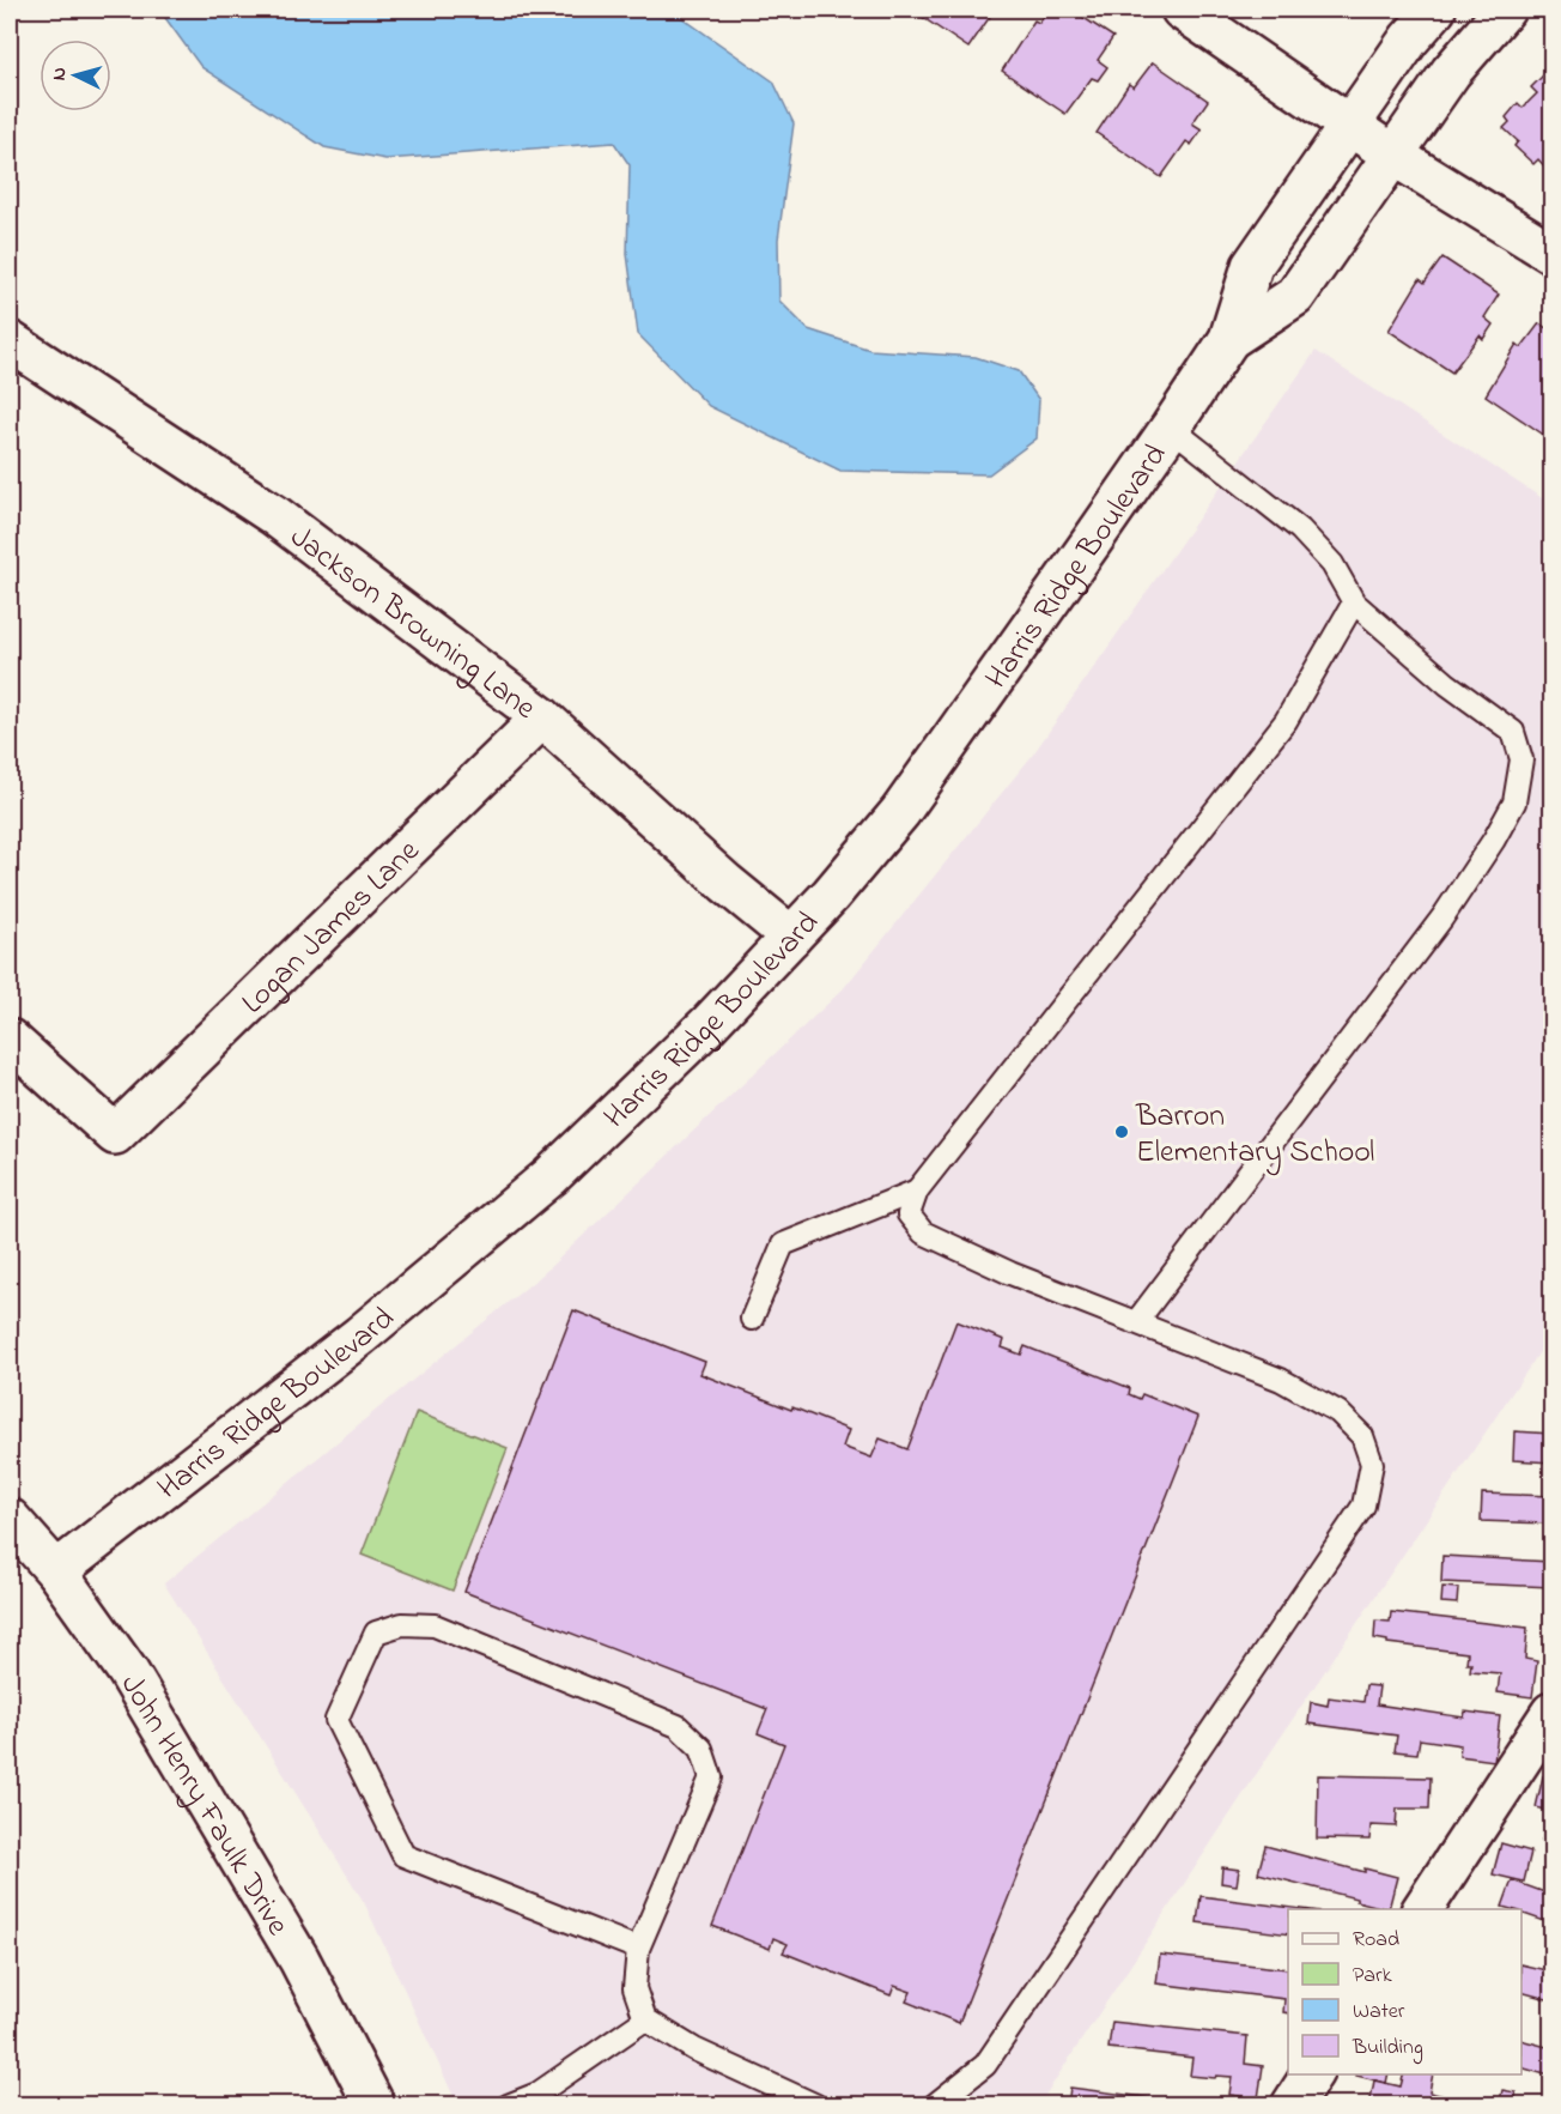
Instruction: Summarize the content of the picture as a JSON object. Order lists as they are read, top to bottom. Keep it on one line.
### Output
{"streets":{"street":["Harris Ridge Boulevard","Jackson Browning Lane","Logan James Lane","John Henry Faulk Drive"]},"crossings":[["Harris Ridge Boulevard","Jackson Browning Lane"],["Harris Ridge Boulevard","John Henry Faulk Drive"],["Jackson Browning Lane","Logan James Lane"]],"places":["Barron Elementary School"],"legend":["Road","Park","Water","Building"],"north":"left"}
